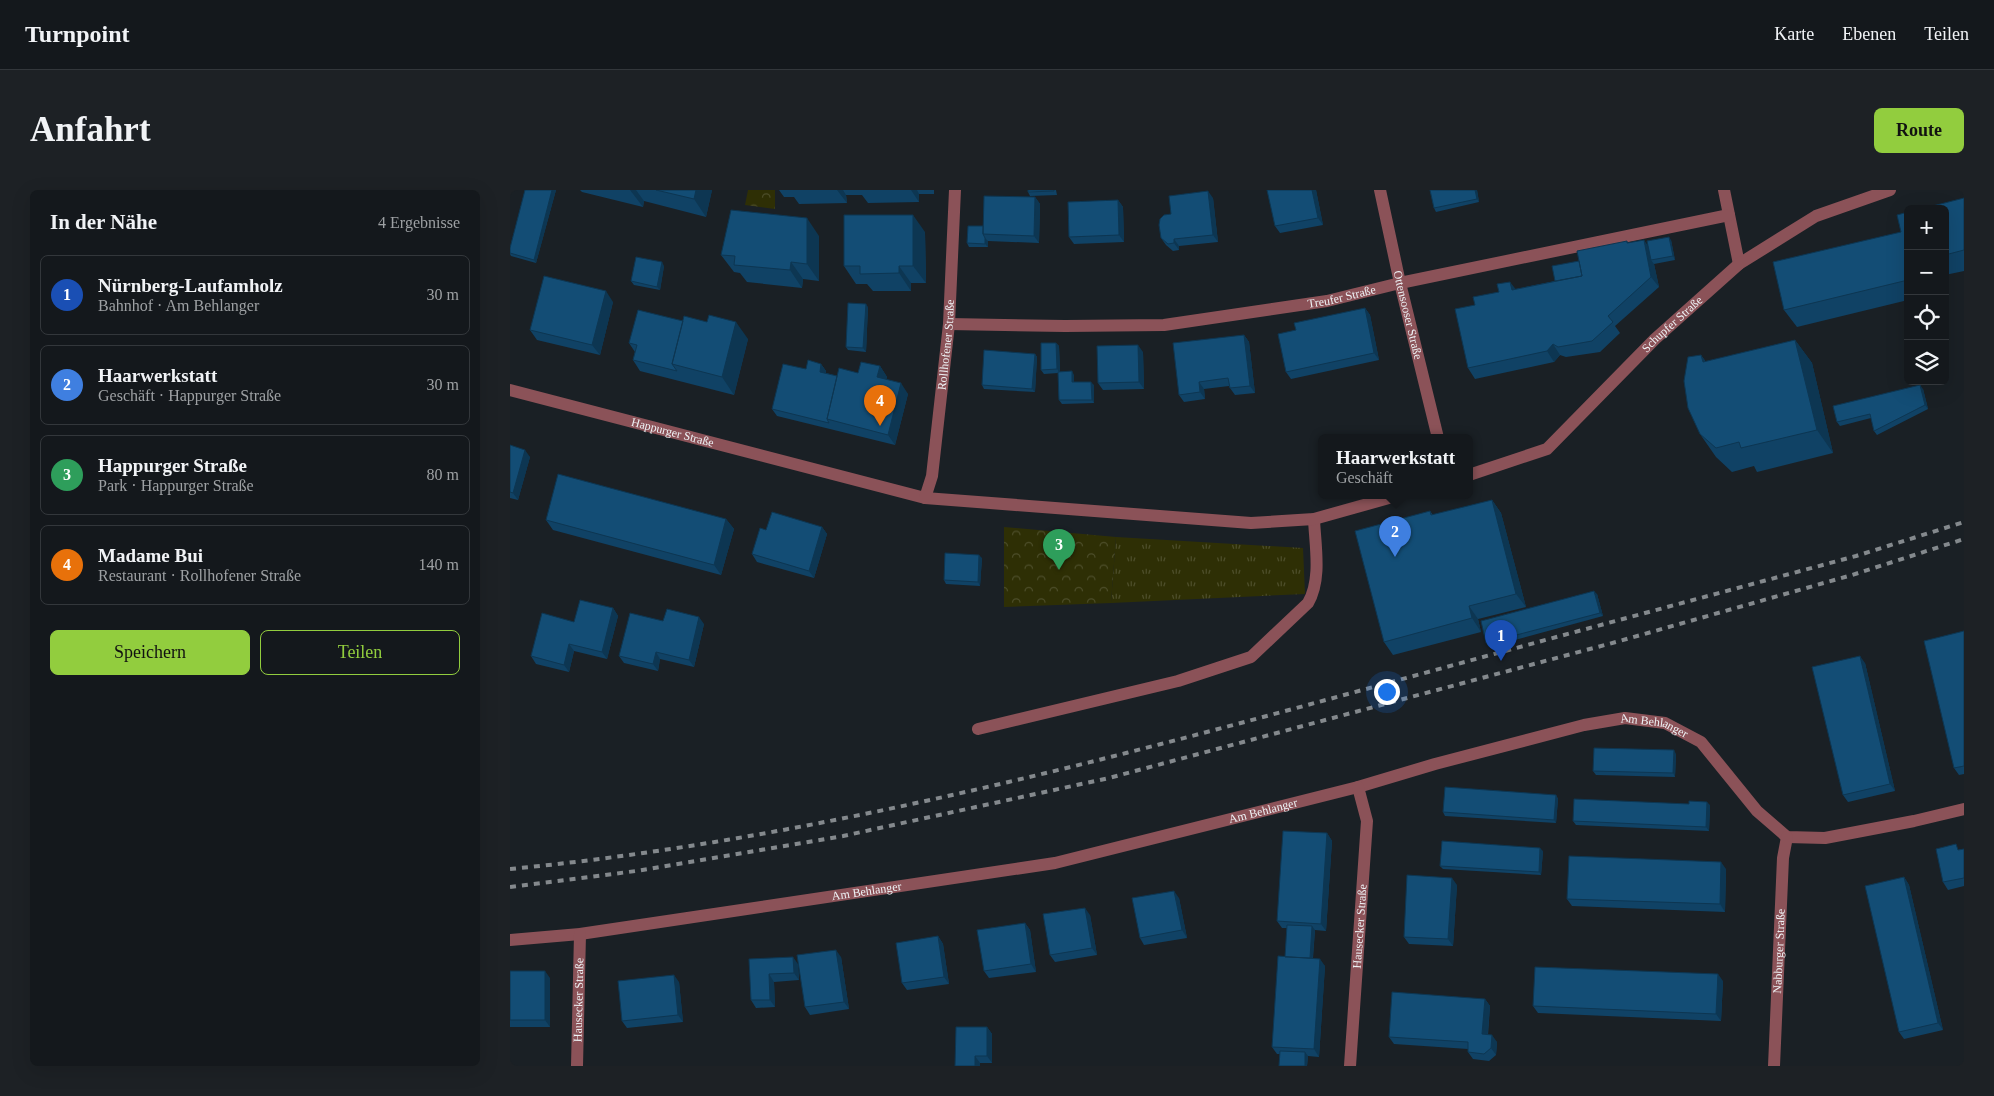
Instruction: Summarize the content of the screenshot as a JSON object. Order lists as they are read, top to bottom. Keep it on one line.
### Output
{"streets":{"street":["Treufer Straße","Ottensooser Straße","Schupfer Straße","Rollhofener Straße","Happurger Straße","Am Behlanger","Hausecker Straße","Nabburger Straße"]},"crossings":[["Treufer Straße","Ottensooser Straße"],["Treufer Straße","Rollhofener Straße"],["Rollhofener Straße","Happurger Straße"],["Am Behlanger","Hausecker Straße"],["Am Behlanger","Nabburger Straße"]],"page":{"header":"Turnpoint","nav":["Karte","Ebenen","Teilen"],"buttons":["Route",["Speichern","Teilen"]],"title":"Anfahrt","heading":["In der Nähe","4 Ergebnisse"],"map_buttons":["+","−"],"list":[{"mark":"1","name":"Nürnberg-Laufamholz","note":"Bahnhof · Am Behlanger","value":"30 m"},{"mark":"2","name":"Haarwerkstatt","note":"Geschäft · Happurger Straße","value":"30 m"},{"mark":"3","name":"Happurger Straße","note":"Park · Happurger Straße","value":"80 m"},{"mark":"4","name":"Madame Bui","note":"Restaurant · Rollhofener Straße","value":"140 m"}],"pins":["4","2","3","1"],"popup":["Haarwerkstatt","Geschäft"]}}
